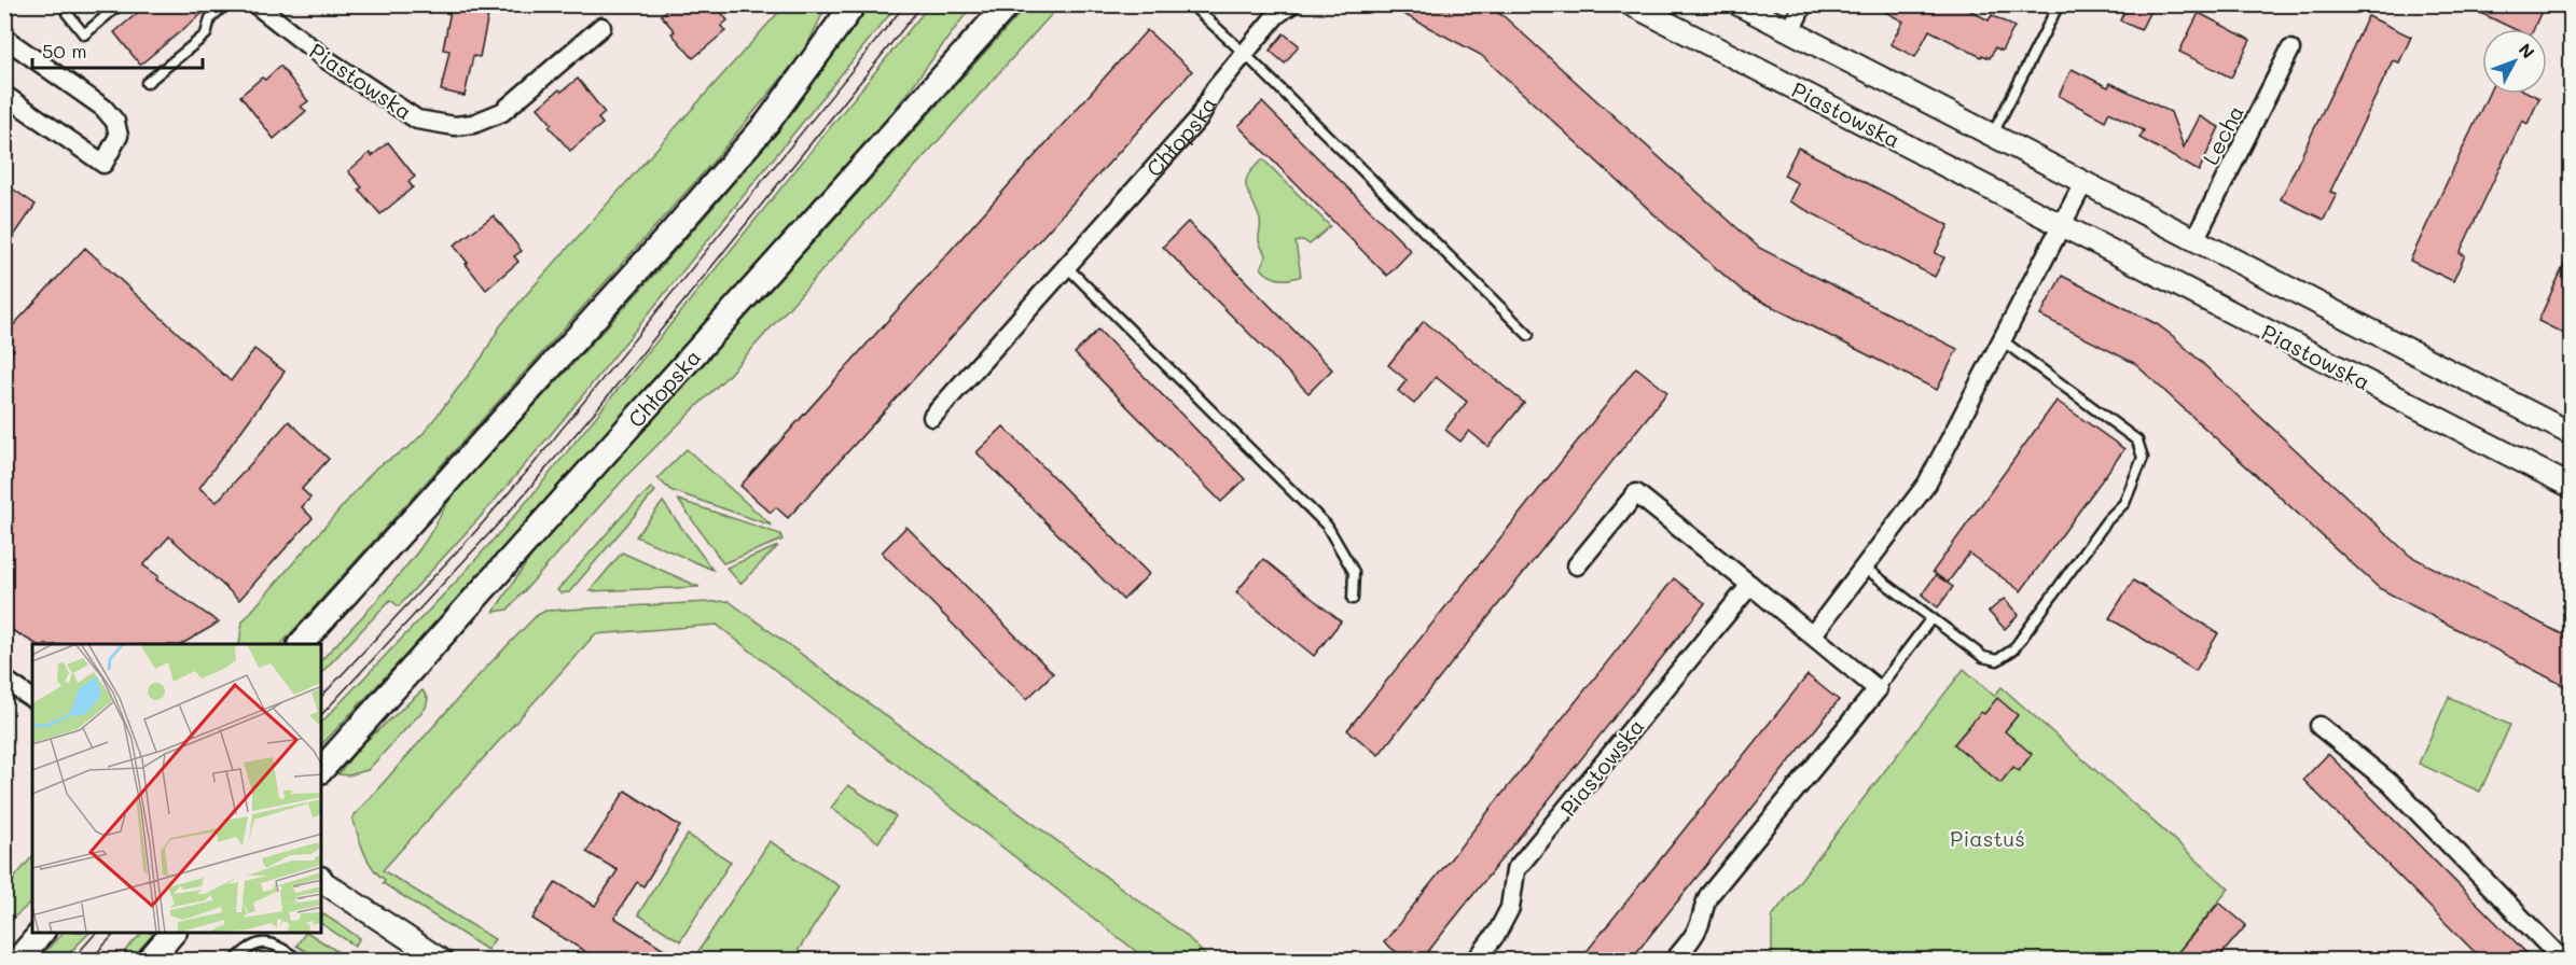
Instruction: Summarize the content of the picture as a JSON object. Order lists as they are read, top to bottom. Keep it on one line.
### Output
{"streets":{"main road":["Chłopska"],"street":["Piastowska","Lecha"]},"parks":["Piastuś"],"scale_bar":"50 m","north":"top right"}
